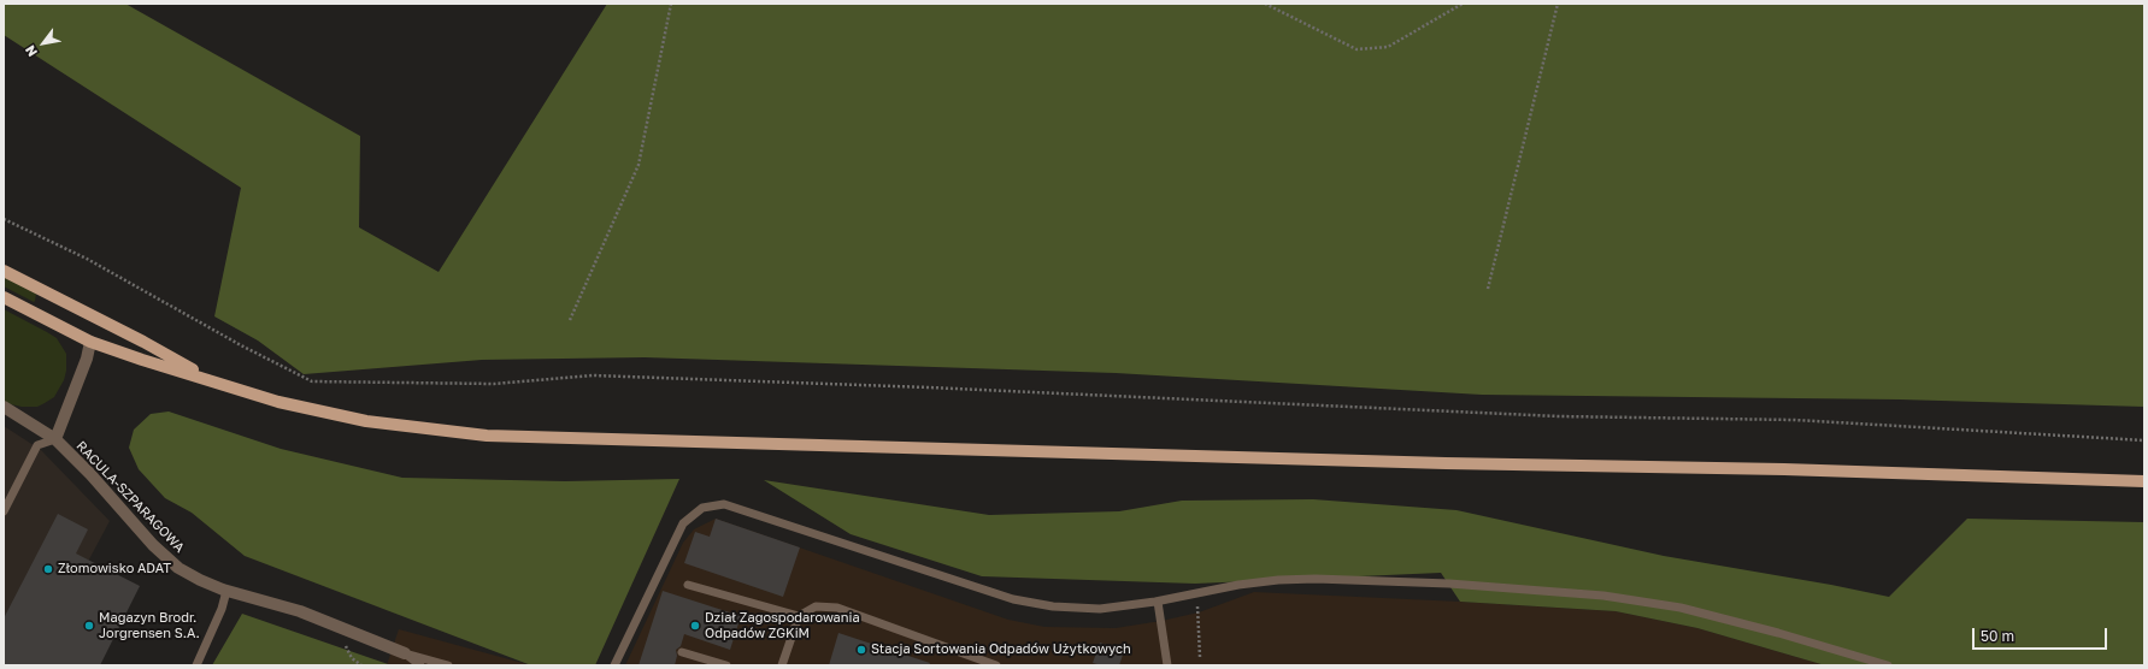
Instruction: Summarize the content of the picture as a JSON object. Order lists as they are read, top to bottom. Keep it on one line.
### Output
{"streets":{"street":["RACULA-SZPARAGOWA"]},"places":["Złomowisko ADAT","Magazyn Brodr. Jorgrensen S.A.","Dział Zagospodarowania Odpadów ZGKiM","Stacja Sortowania Odpadów Użytkowych"],"scale_bar":"50 m","north":"bottom left"}
